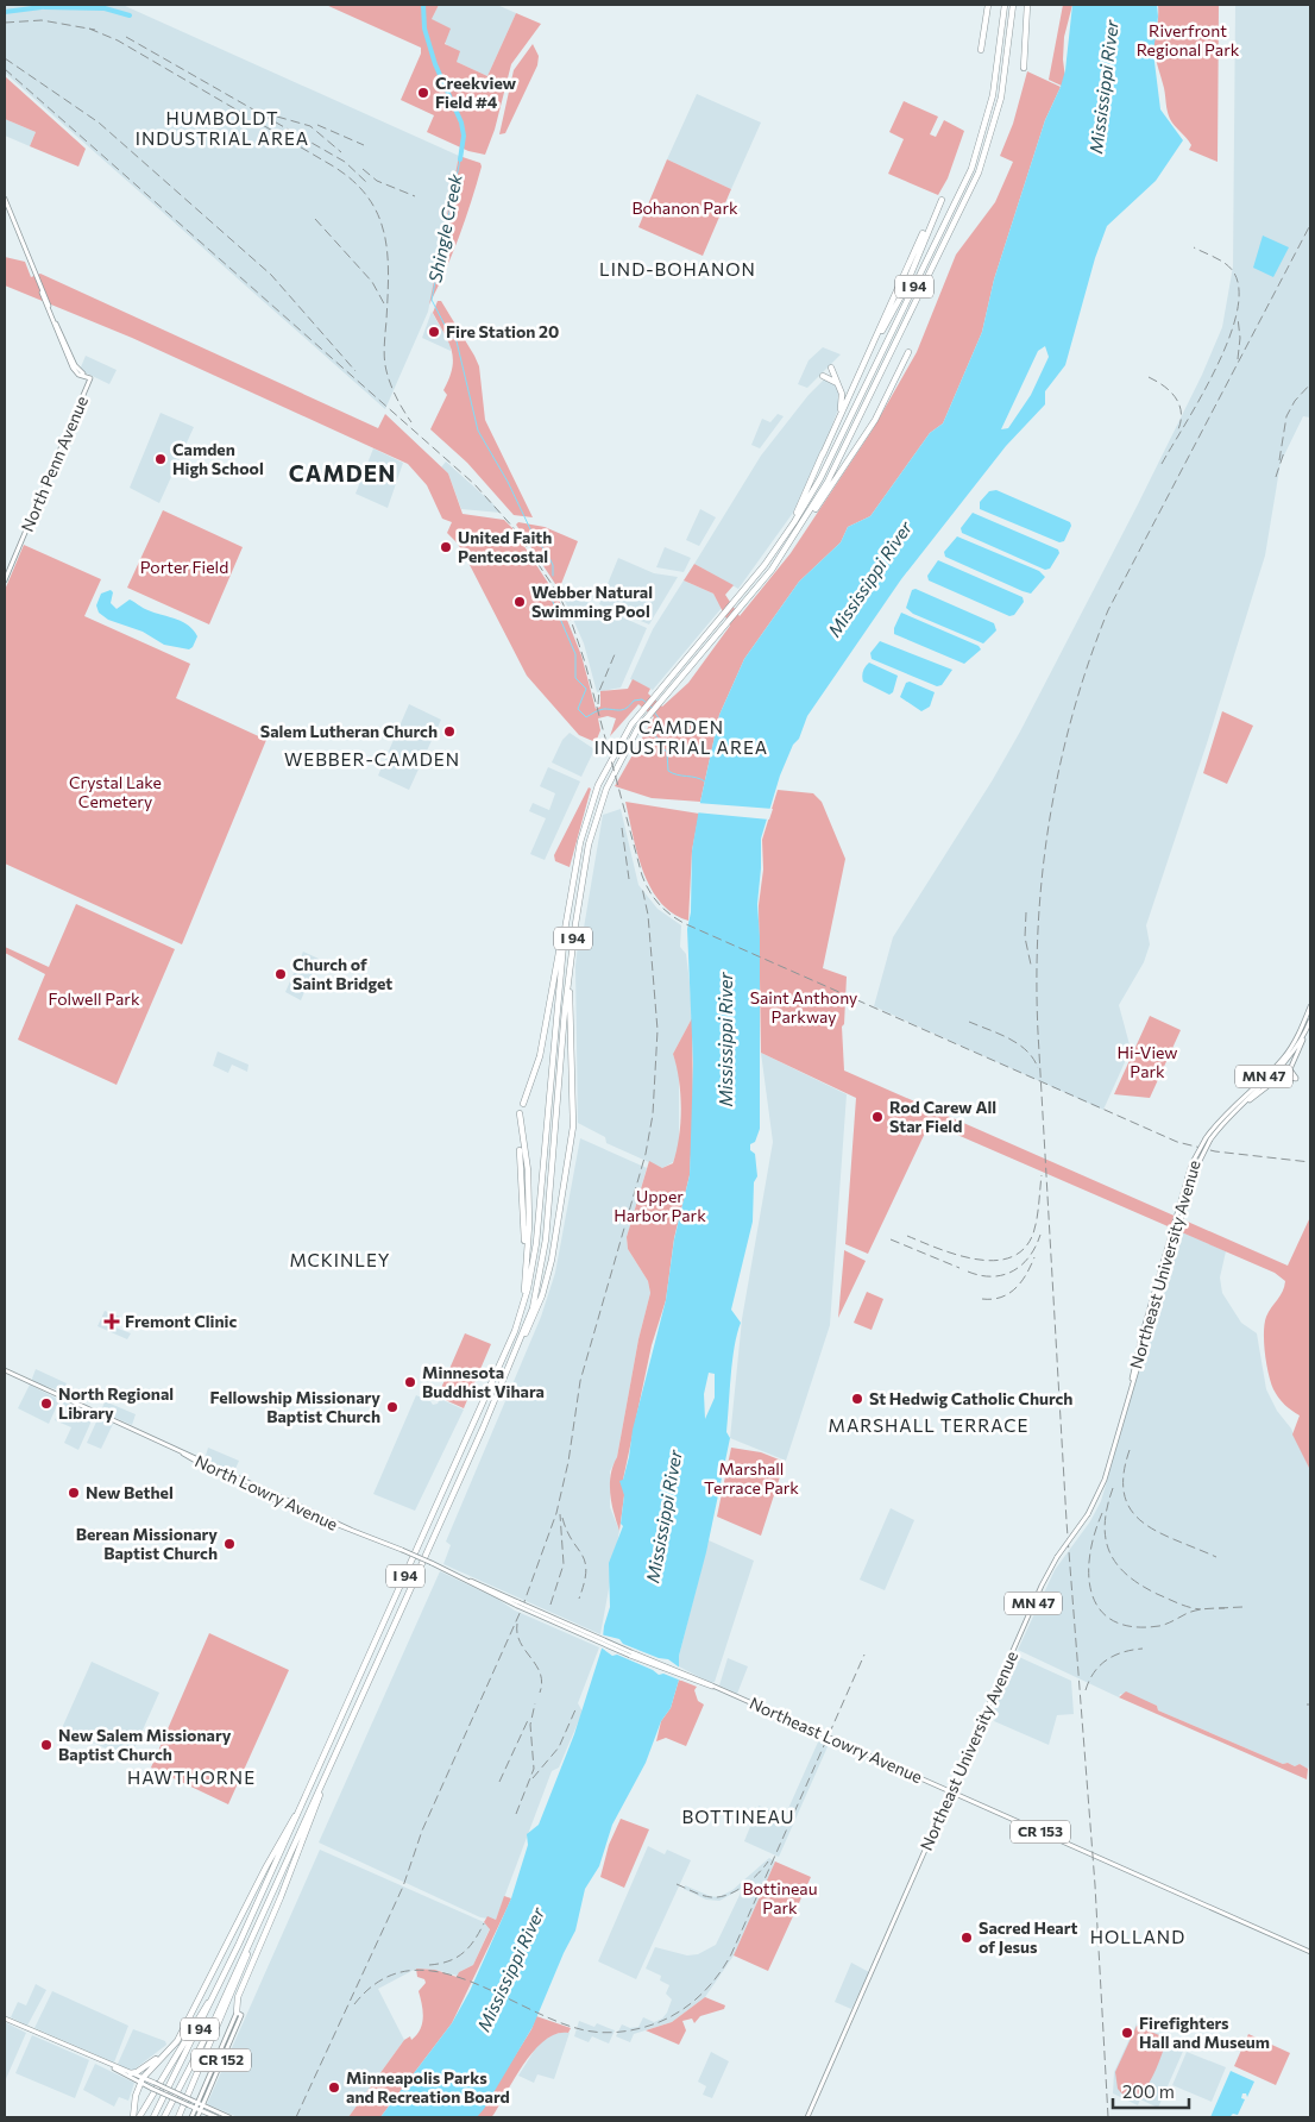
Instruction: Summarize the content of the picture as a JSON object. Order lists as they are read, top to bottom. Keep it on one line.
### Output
{"streets":{"highway":["I 94"],"main road":["North Penn Avenue","MN 47","Northeast University Avenue","North Lowry Avenue","Northeast Lowry Avenue","CR 153","CR 152"]},"crossings":[["Northeast University Avenue","Northeast Lowry Avenue"],["North Lowry Avenue","Northeast Lowry Avenue"]],"districts":["HUMBOLDT INDUSTRIAL AREA","LIND-BOHANON","CAMDEN","CAMDEN INDUSTRIAL AREA","WEBBER-CAMDEN","MCKINLEY","MARSHALL TERRACE","HAWTHORNE","BOTTINEAU","HOLLAND"],"water":["Mississippi River","Shingle Creek"],"parks":["Riverfront Regional Park","Bohanon Park","Porter Field","Crystal Lake Cemetery","Saint Anthony Parkway","Folwell Park","Hi-View Park","Upper Harbor Park","Marshall Terrace Park","Bottineau Park"],"places":{"other":["Creekview Field #4","Fire Station 20","Camden High School","United Faith Pentecostal","Webber Natural Swimming Pool","Salem Lutheran Church","Church of Saint Bridget","Rod Carew All Star Field","Minnesota Buddhist Vihara","St Hedwig Catholic Church","North Regional Library","Fellowship Missionary Baptist Church","New Bethel","Berean Missionary Baptist Church","New Salem Missionary Baptist Church","Sacred Heart of Jesus","Firefighters Hall and Museum","Minneapolis Parks and Recreation Board"],"health":["Fremont Clinic"]},"scale_bar":"200 m"}
